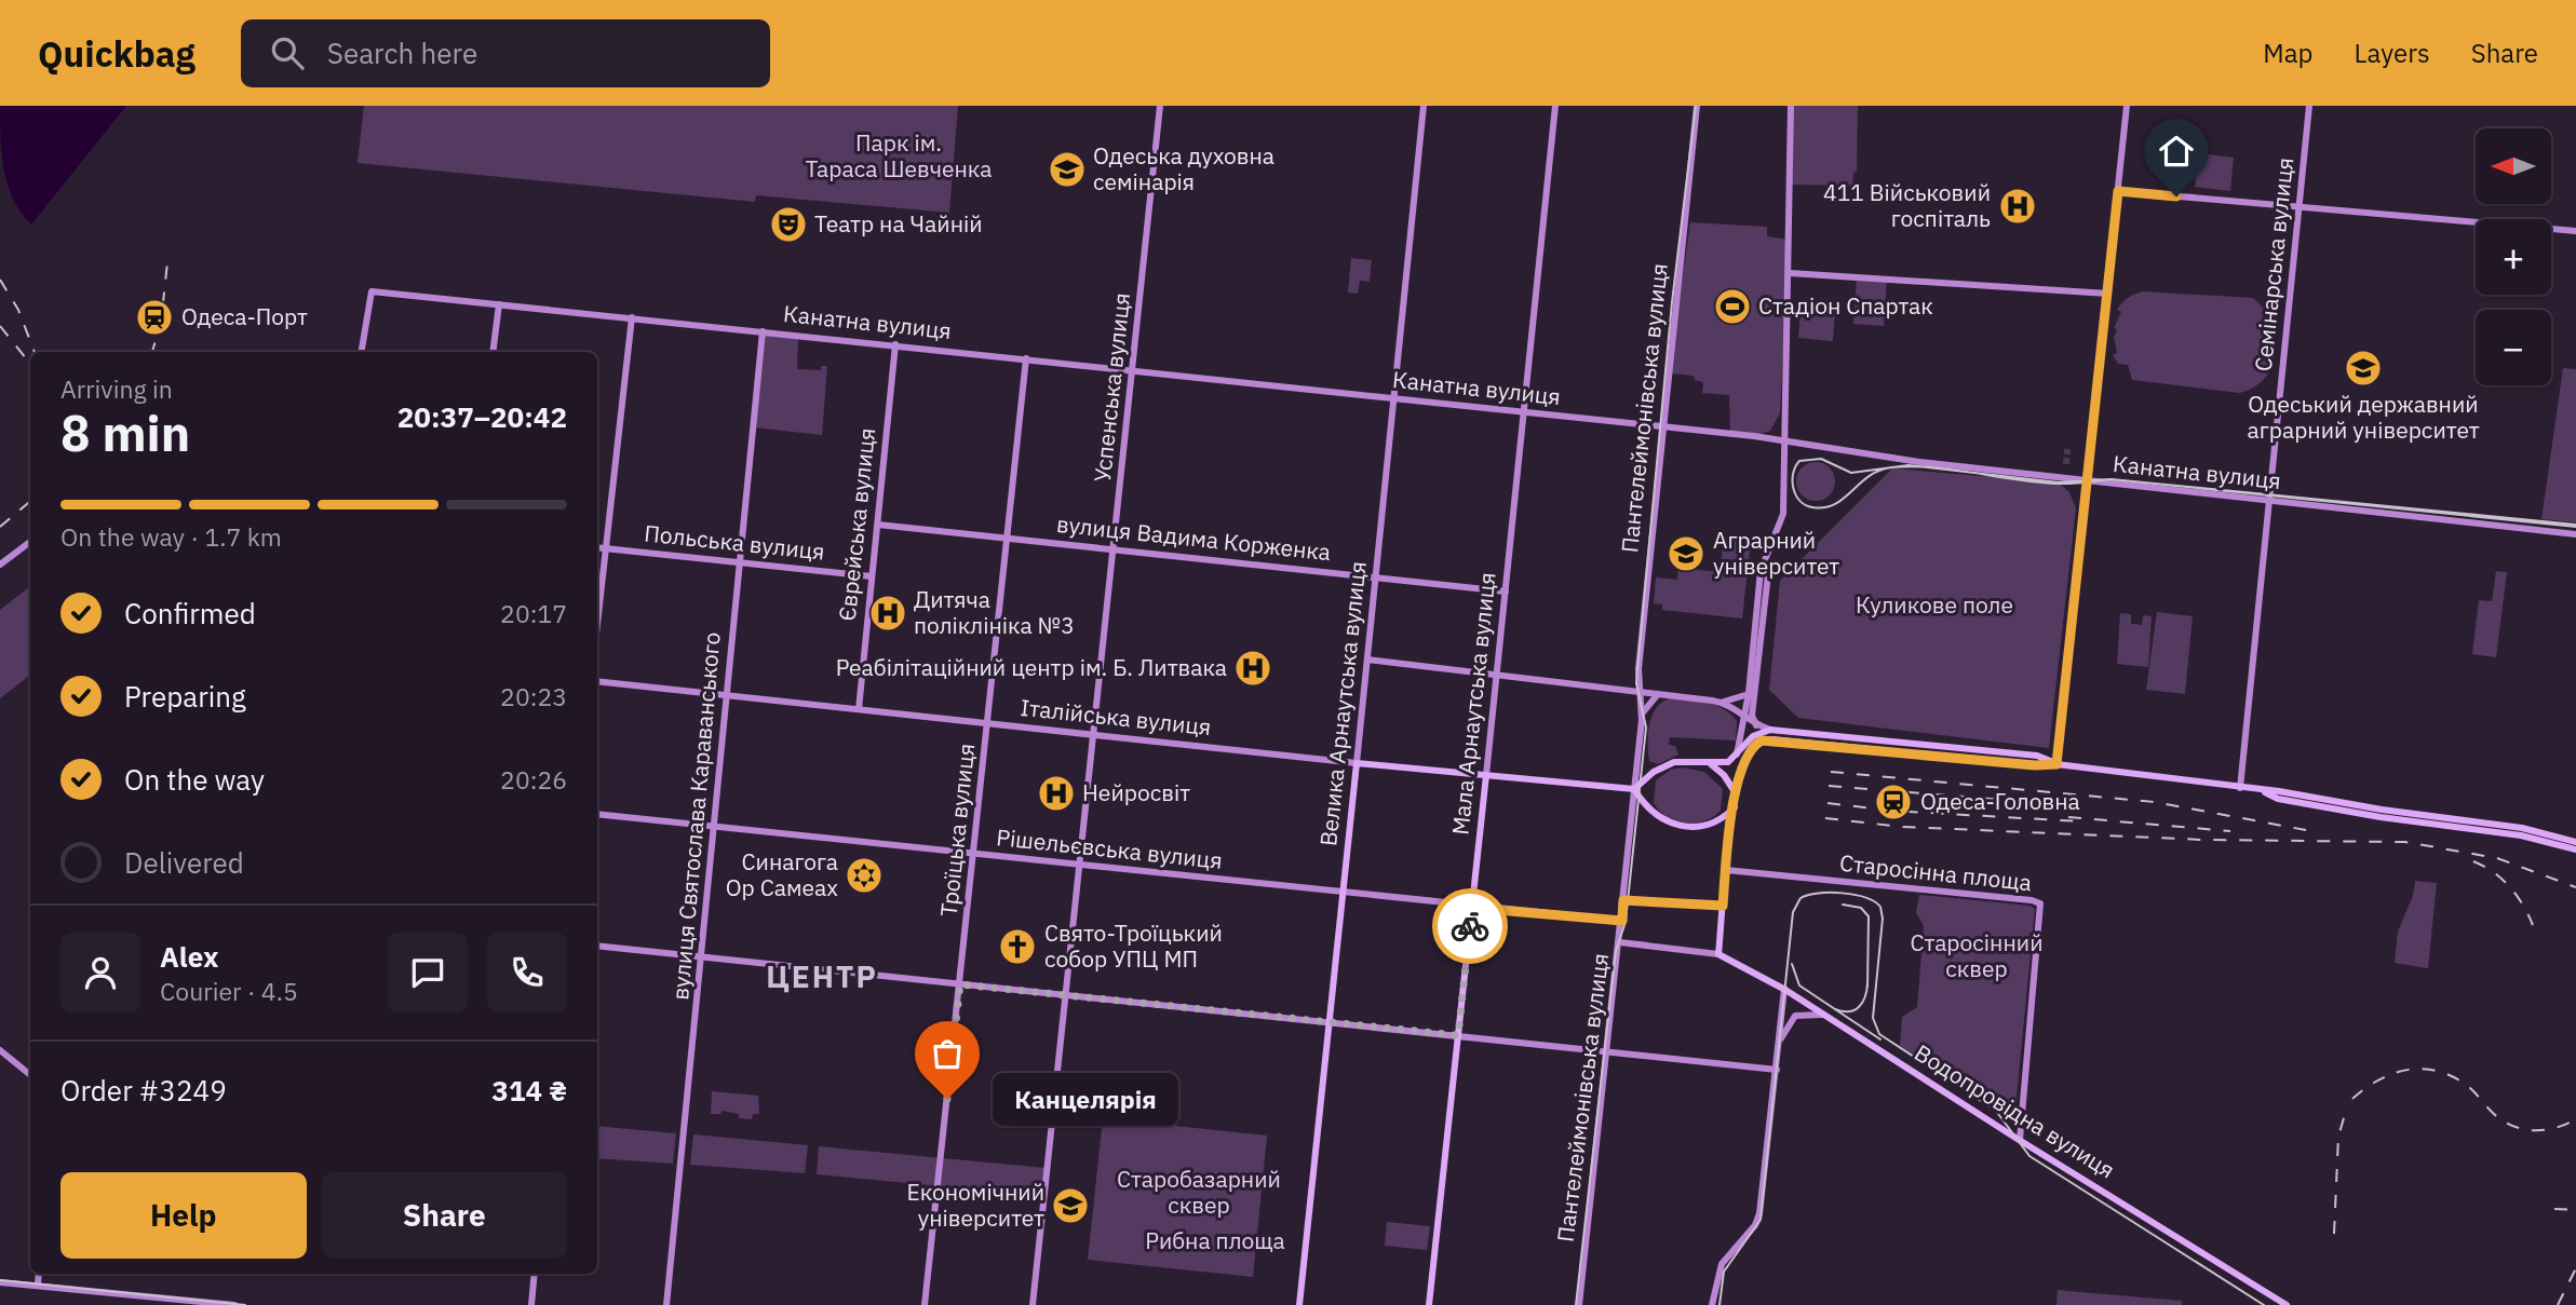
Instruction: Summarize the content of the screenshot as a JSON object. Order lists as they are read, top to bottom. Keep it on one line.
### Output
{"streets":{"main road":["Семінарська вулиця","Канатна вулиця","Успенська вулиця","Пантелеймонівська вулиця","Єврейська вулиця","вулиця Вадима Корженка","Польська вулиця","Велика Арнаутська вулиця","Мала Арнаутська вулиця","Італійська вулиця","вулиця Святослава Караванського","Троїцька вулиця","Рішельєвська вулиця","Старосінна площа","Водопровідна вулиця"]},"crossings":[["Семінарська вулиця","Канатна вулиця"],["Канатна вулиця","Успенська вулиця"],["Канатна вулиця","Пантелеймонівська вулиця"],["Канатна вулиця","Єврейська вулиця"],["Канатна вулиця","Велика Арнаутська вулиця"],["Канатна вулиця","Мала Арнаутська вулиця"],["Канатна вулиця","вулиця Святослава Караванського"],["Канатна вулиця","Троїцька вулиця"],["Успенська вулиця","вулиця Вадима Корженка"],["Успенська вулиця","Італійська вулиця"],["Успенська вулиця","Рішельєвська вулиця"],["Пантелеймонівська вулиця","Італійська вулиця"],["Пантелеймонівська вулиця","Рішельєвська вулиця"],["Єврейська вулиця","вулиця Вадима Корженка"],["Єврейська вулиця","Польська вулиця"],["Єврейська вулиця","Італійська вулиця"],["вулиця Вадима Корженка","Велика Арнаутська вулиця"],["вулиця Вадима Корженка","Мала Арнаутська вулиця"],["вулиця Вадима Корженка","Троїцька вулиця"],["Польська вулиця","вулиця Святослава Караванського"],["Велика Арнаутська вулиця","Італійська вулиця"],["Велика Арнаутська вулиця","Рішельєвська вулиця"],["Мала Арнаутська вулиця","Італійська вулиця"],["Мала Арнаутська вулиця","Рішельєвська вулиця"],["Італійська вулиця","вулиця Святослава Караванського"],["Італійська вулиця","Троїцька вулиця"],["вулиця Святослава Караванського","Рішельєвська вулиця"],["Троїцька вулиця","Рішельєвська вулиця"],["Старосінна площа","Водопровідна вулиця"]],"districts":["ЦЕНТР"],"parks":["Парк ім. Тараса Шевченка","Куликове поле","Старосінний сквер","Старобазарний сквер","Рибна площа"],"places":{"school or university":["Одеська духовна семінарія","Одеський державний аграрний університет","Аграрний університет","Економічний університет"],"hospital":["411 Військовий госпіталь","Дитяча поліклініка №3","Реабілітаційний центр ім. Б. Литвака","Нейросвіт"],"theatre":["Театр на Чайній"],"sports":["Стадіон Спартак"],"station":["Одеса-Порт","Одеса-Головна"],"synagogue":["Синагога Ор Самеах"],"church":["Свято-Троїцький собор УПЦ МП"],"other":["Канцелярія"]},"north":"left","page":{"header":"Quickbag","search":"Search here","nav":["Map","Layers","Share"],"map_buttons":["+","−"],"heading":["8 min","Arriving in","20:37–20:42"],"panel":["Alex","Courier · 4.5","Order #3249","314 ₴"],"bar":"On the way · 1.7 km","list":[["Confirmed","20:17"],["Preparing","20:23"],["On the way","20:26"],"Delivered"],"bubble":"Канцелярія","buttons":["Help","Share"]}}
